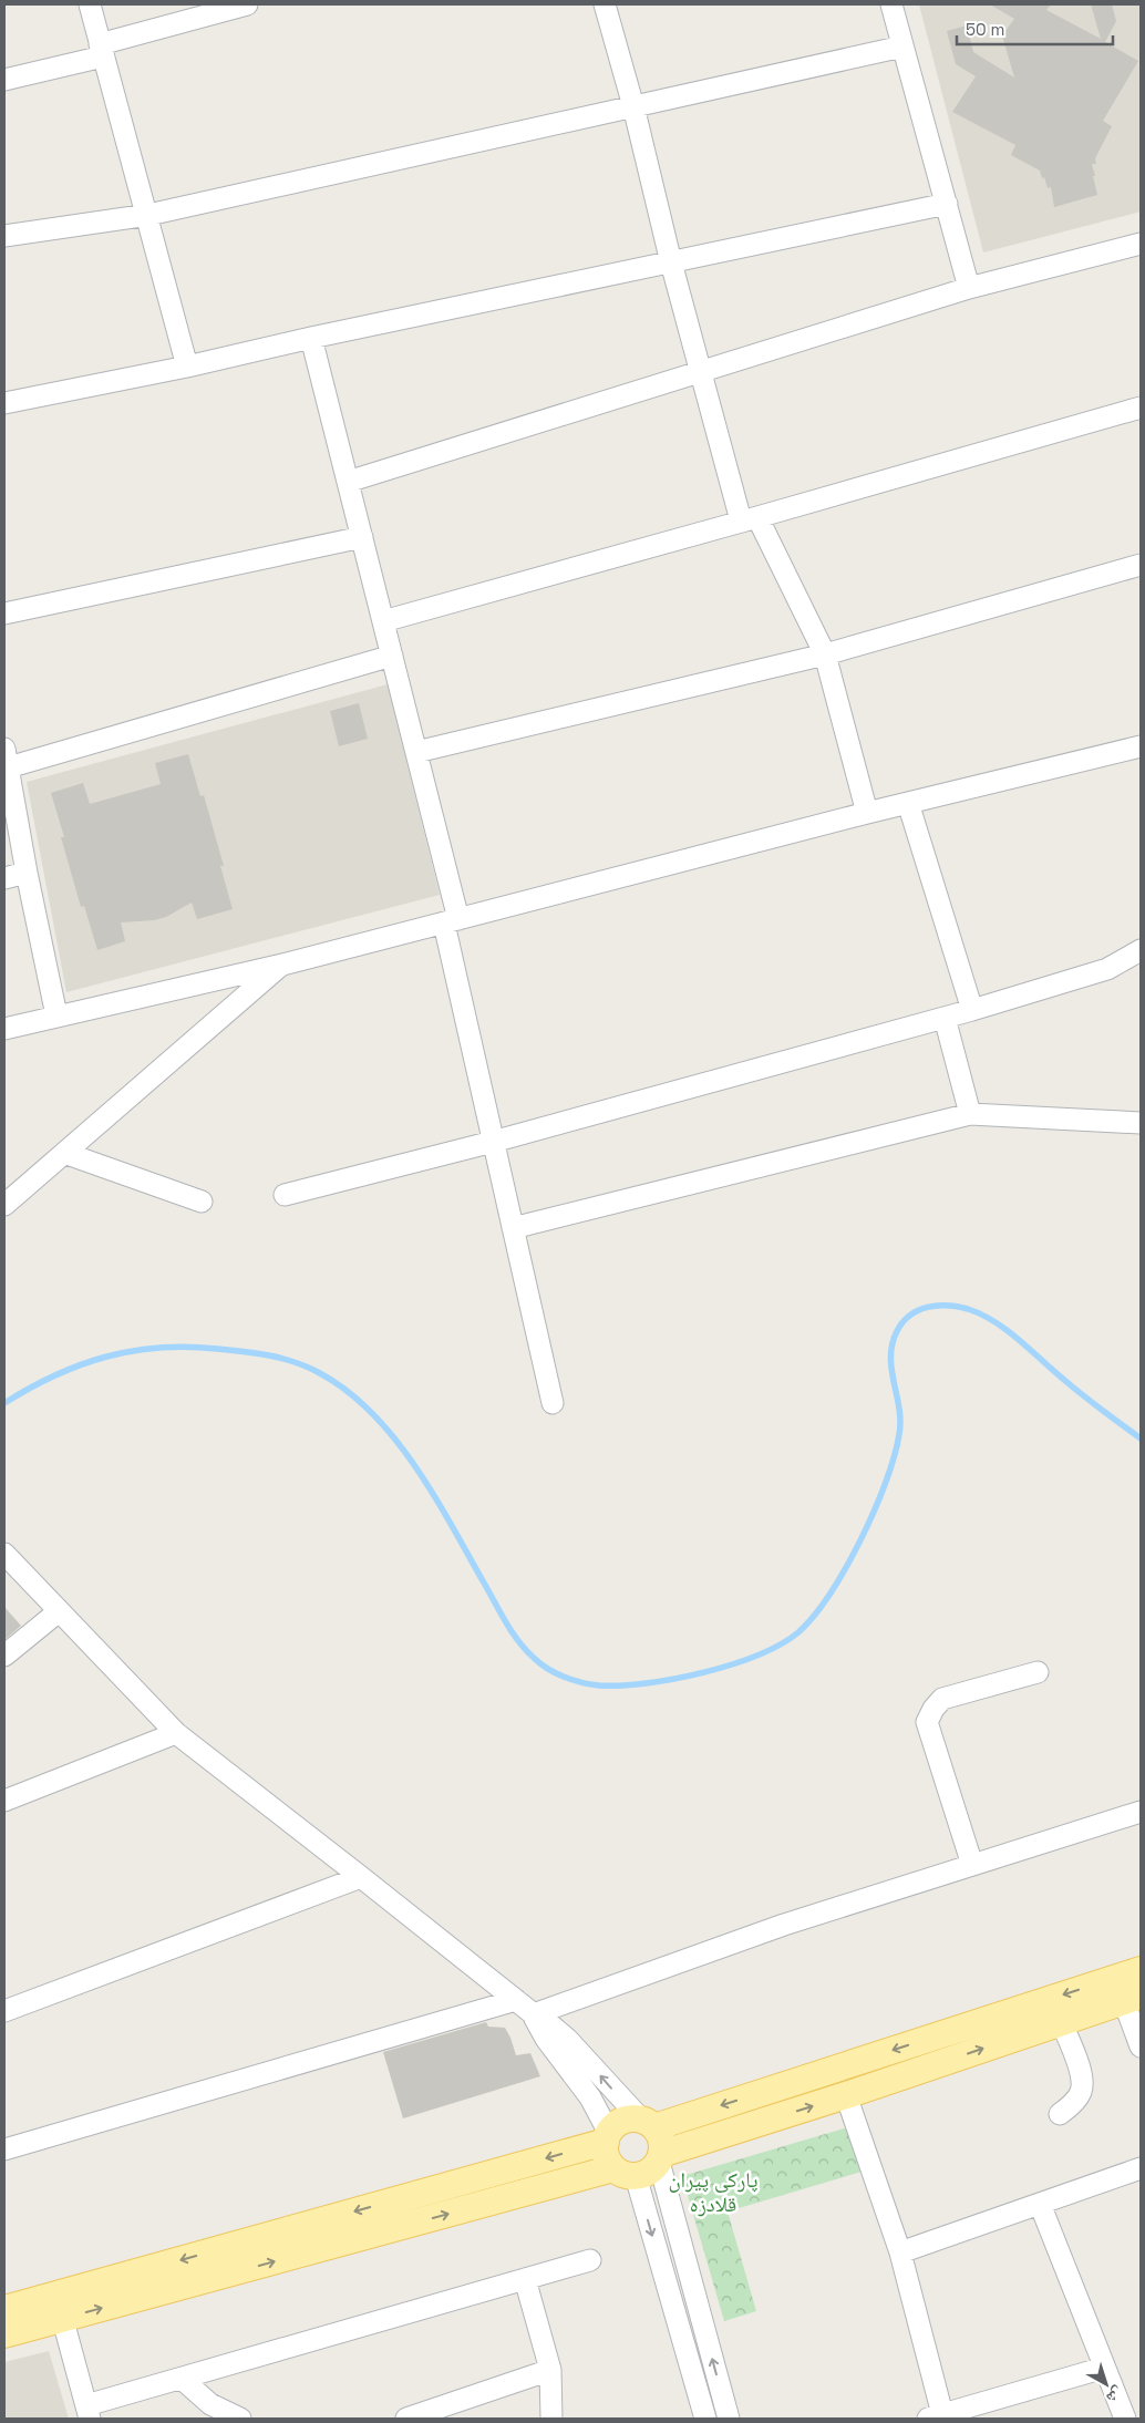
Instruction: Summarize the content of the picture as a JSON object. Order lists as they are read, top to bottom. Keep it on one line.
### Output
{"parks":["پارکی پیران قلادزه"],"scale_bar":"50 m","north":"bottom right"}
